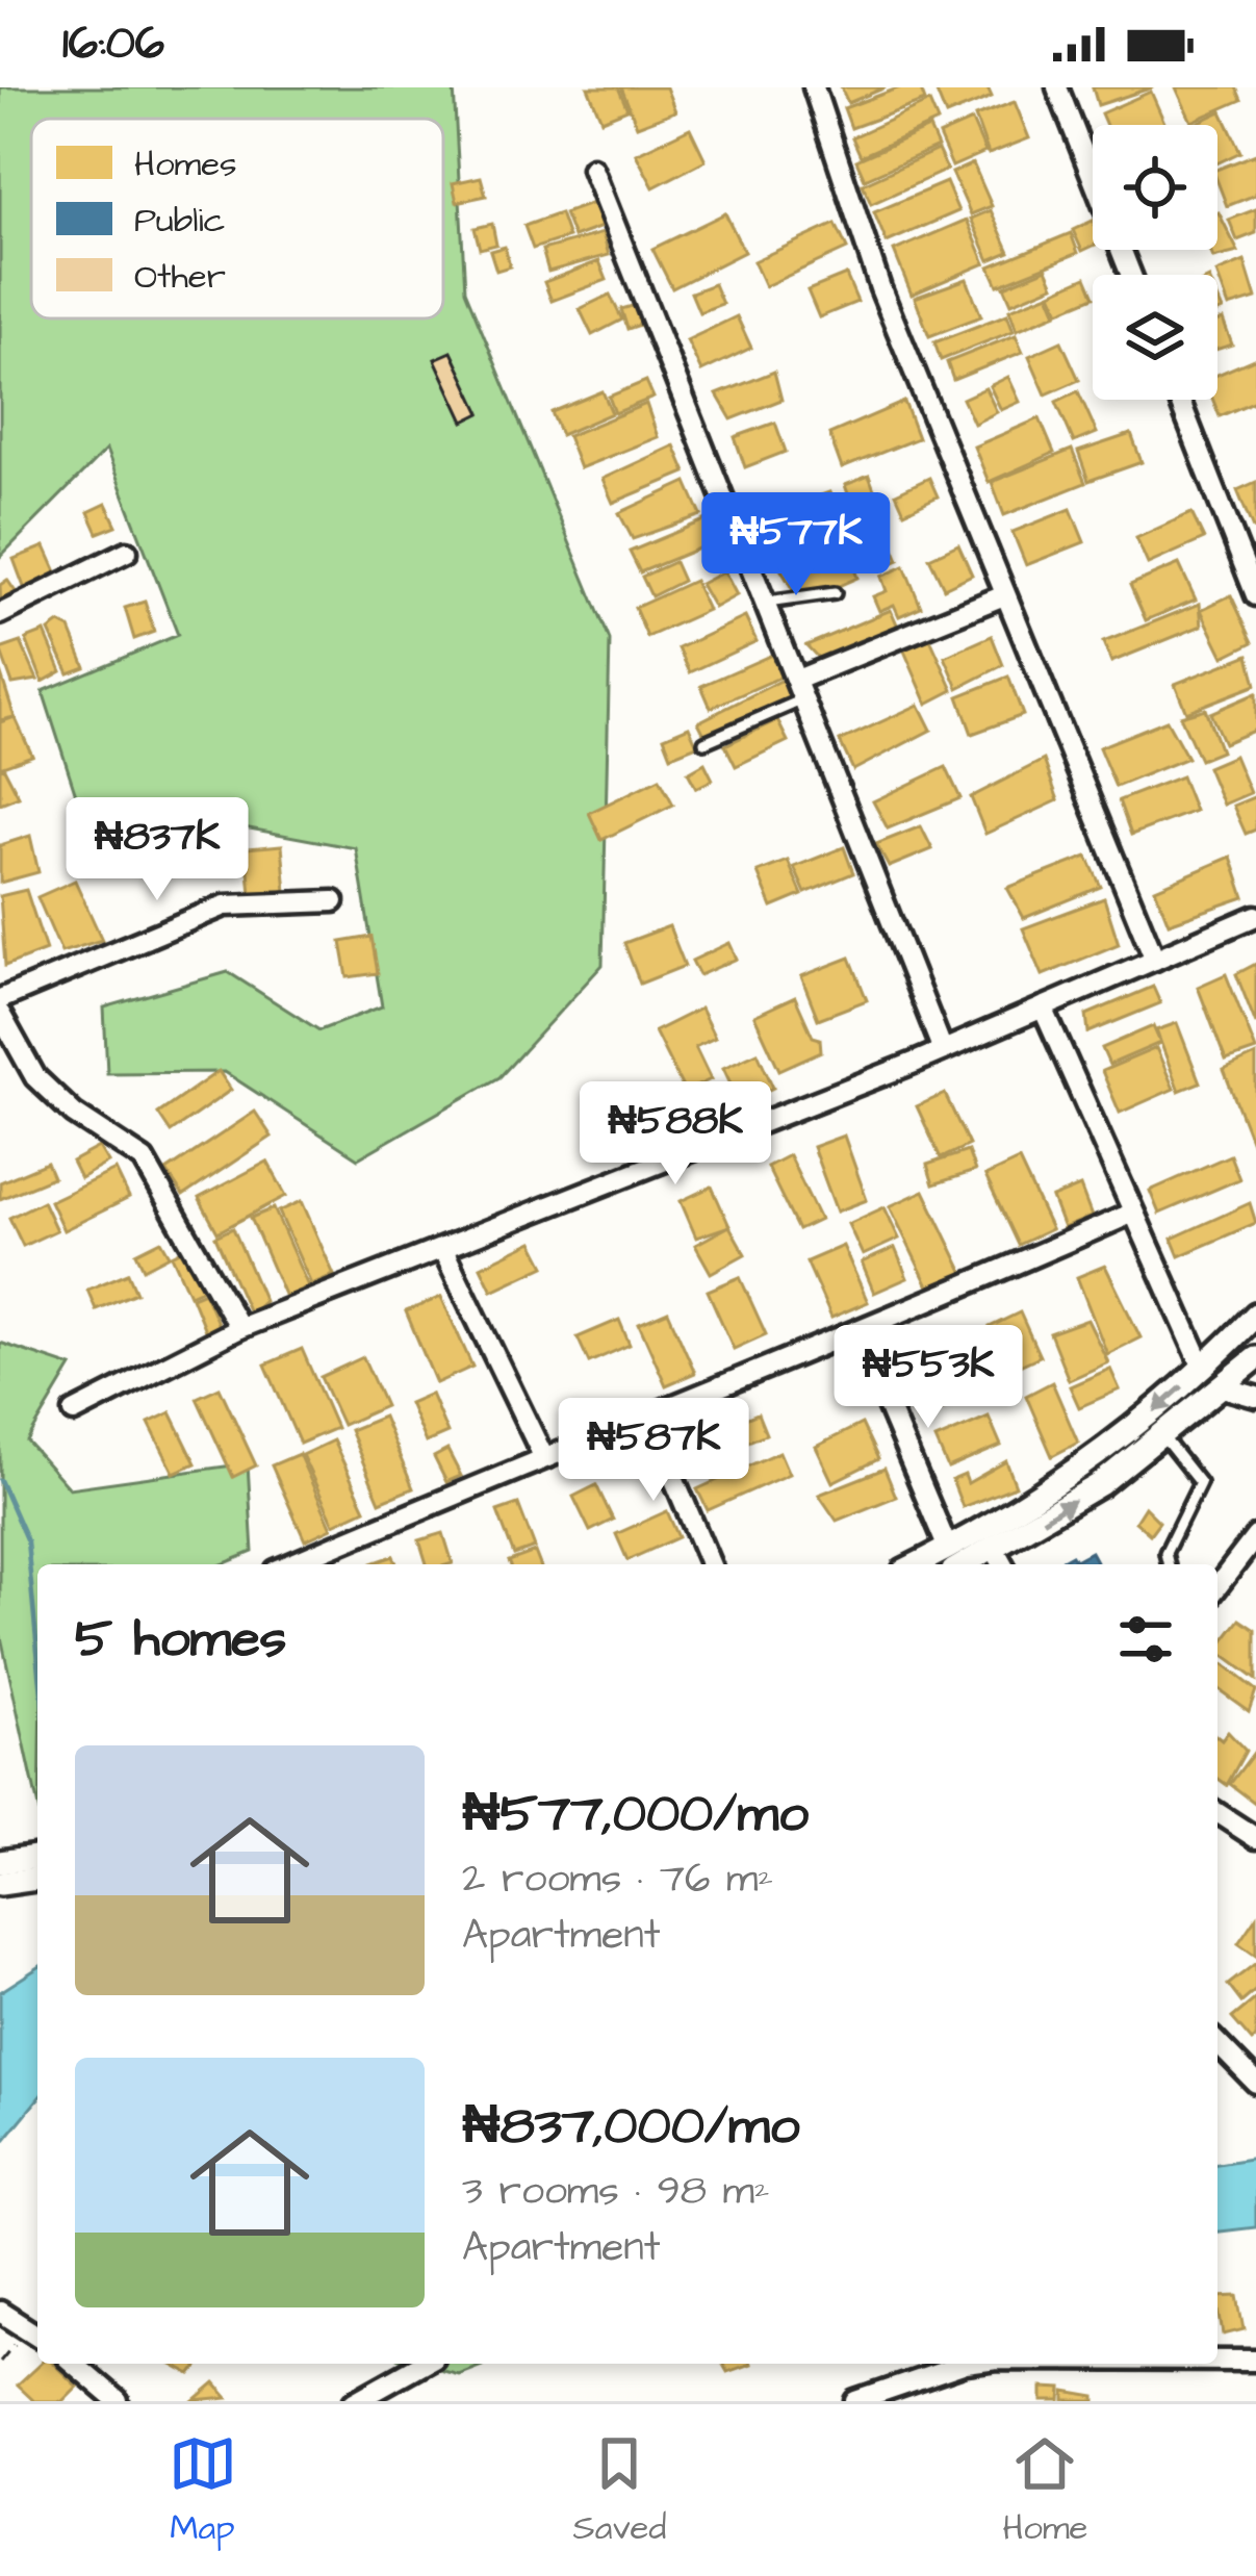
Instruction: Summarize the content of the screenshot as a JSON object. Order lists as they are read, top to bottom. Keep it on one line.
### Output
{"legend":["Homes","Public","Other"],"page":{"status":"16:06","price":["₦577K","₦837K","₦588K","₦553K","₦587K"],"heading":"5 homes","list":[{"name":"₦577,000/mo","note":"2 rooms · 76 m² · Apartment"},{"name":"₦837,000/mo","note":"3 rooms · 98 m² · Apartment"}],"tabs":["Map","Saved","Home"]}}
